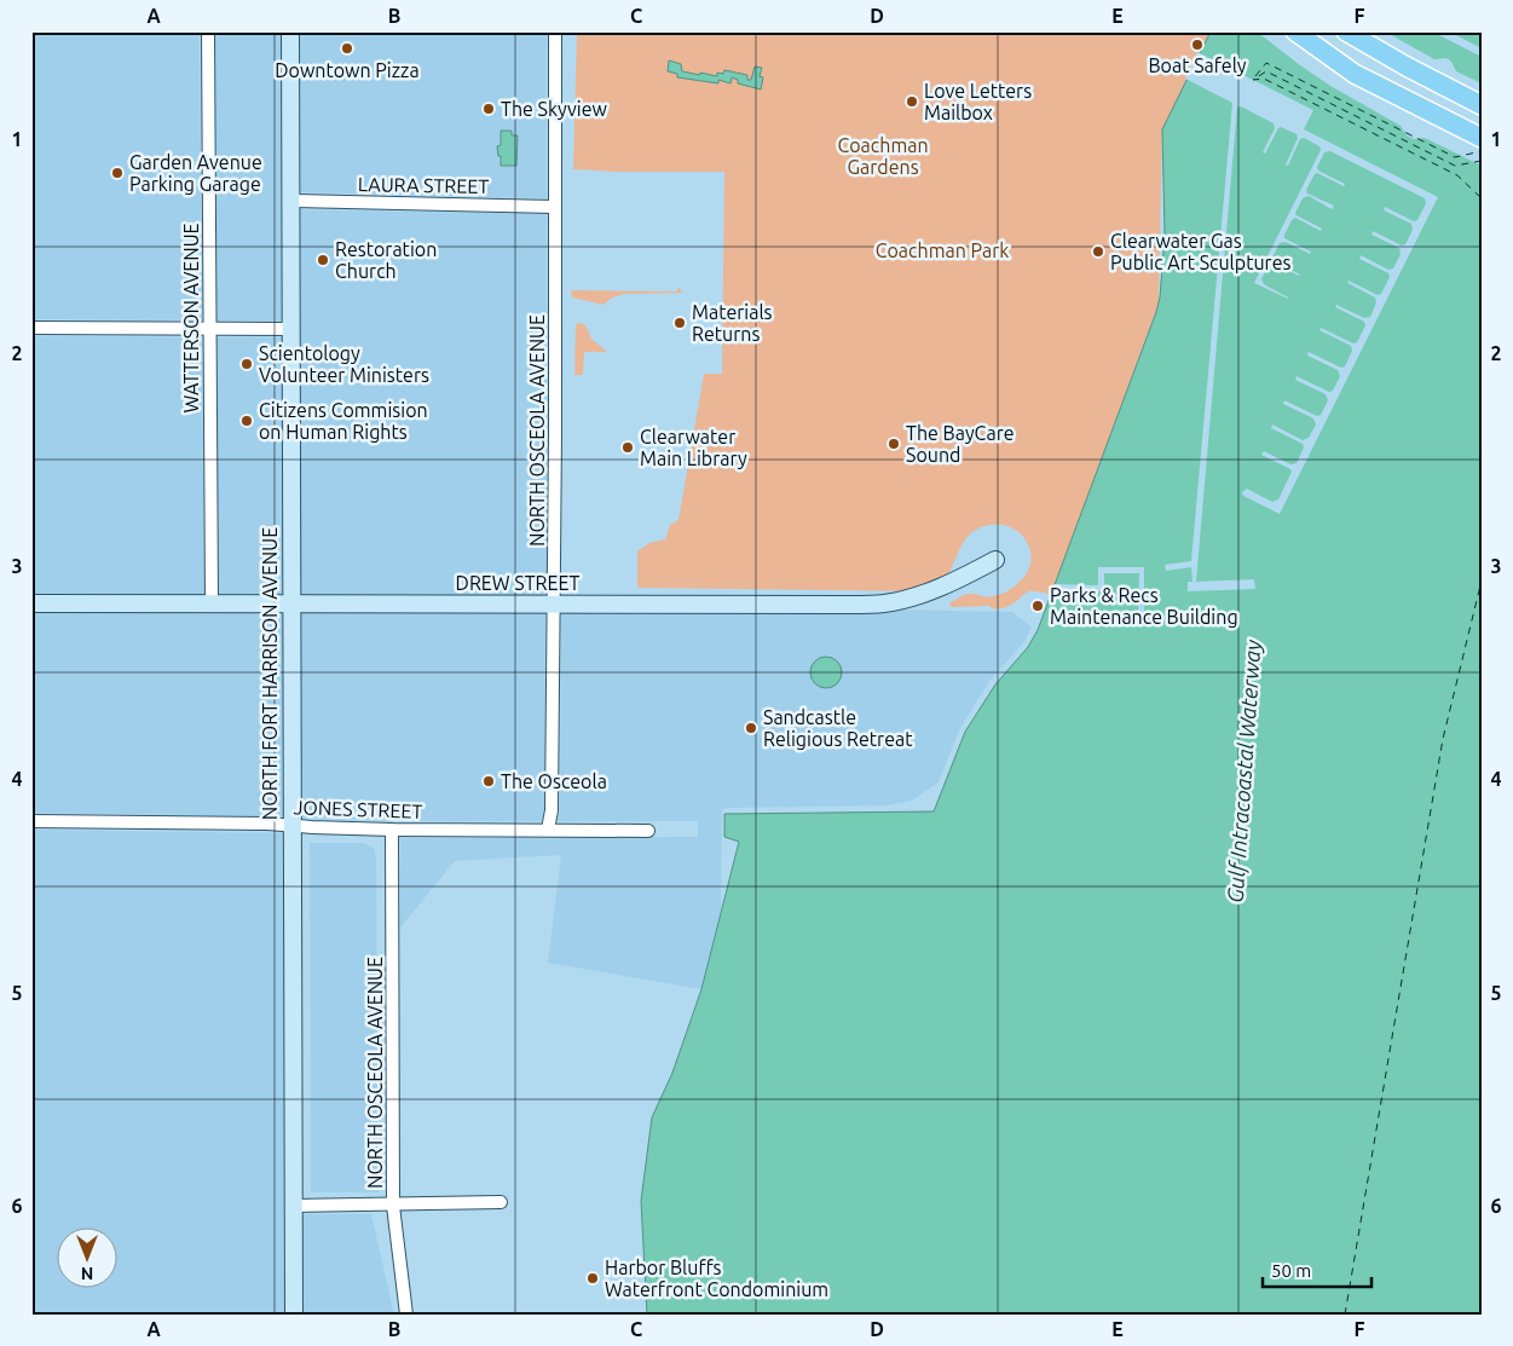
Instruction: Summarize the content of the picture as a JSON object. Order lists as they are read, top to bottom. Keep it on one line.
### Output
{"streets":{"street":["LAURA STREET","WATTERSON AVENUE","NORTH OSCEOLA AVENUE","DREW STREET","NORTH FORT HARRISON AVENUE","JONES STREET"]},"crossings":[["LAURA STREET","NORTH OSCEOLA AVENUE"],["LAURA STREET","NORTH FORT HARRISON AVENUE"],["WATTERSON AVENUE","DREW STREET"],["NORTH OSCEOLA AVENUE","DREW STREET"],["NORTH OSCEOLA AVENUE","JONES STREET"],["DREW STREET","NORTH FORT HARRISON AVENUE"],["NORTH FORT HARRISON AVENUE","JONES STREET"]],"water":["Gulf Intracoastal Waterway"],"parks":["Coachman Gardens","Coachman Park"],"places":["Boat Safely","Downtown Pizza","Love Letters Mailbox","The Skyview","Garden Avenue Parking Garage","Clearwater Gas Public Art Sculptures","Restoration Church","Materials Returns","Scientology Volunteer Ministers","Citizens Commision on Human Rights","The BayCare Sound","Clearwater Main Library","Parks & Recs Maintenance Building","Sandcastle Religious Retreat","The Osceola","Harbor Bluffs Waterfront Condominium"],"scale_bar":"50 m","north":"bottom","grid":{"columns":["A","B","C","D","E","F"],"rows":["1","2","3","4","5","6"]}}
